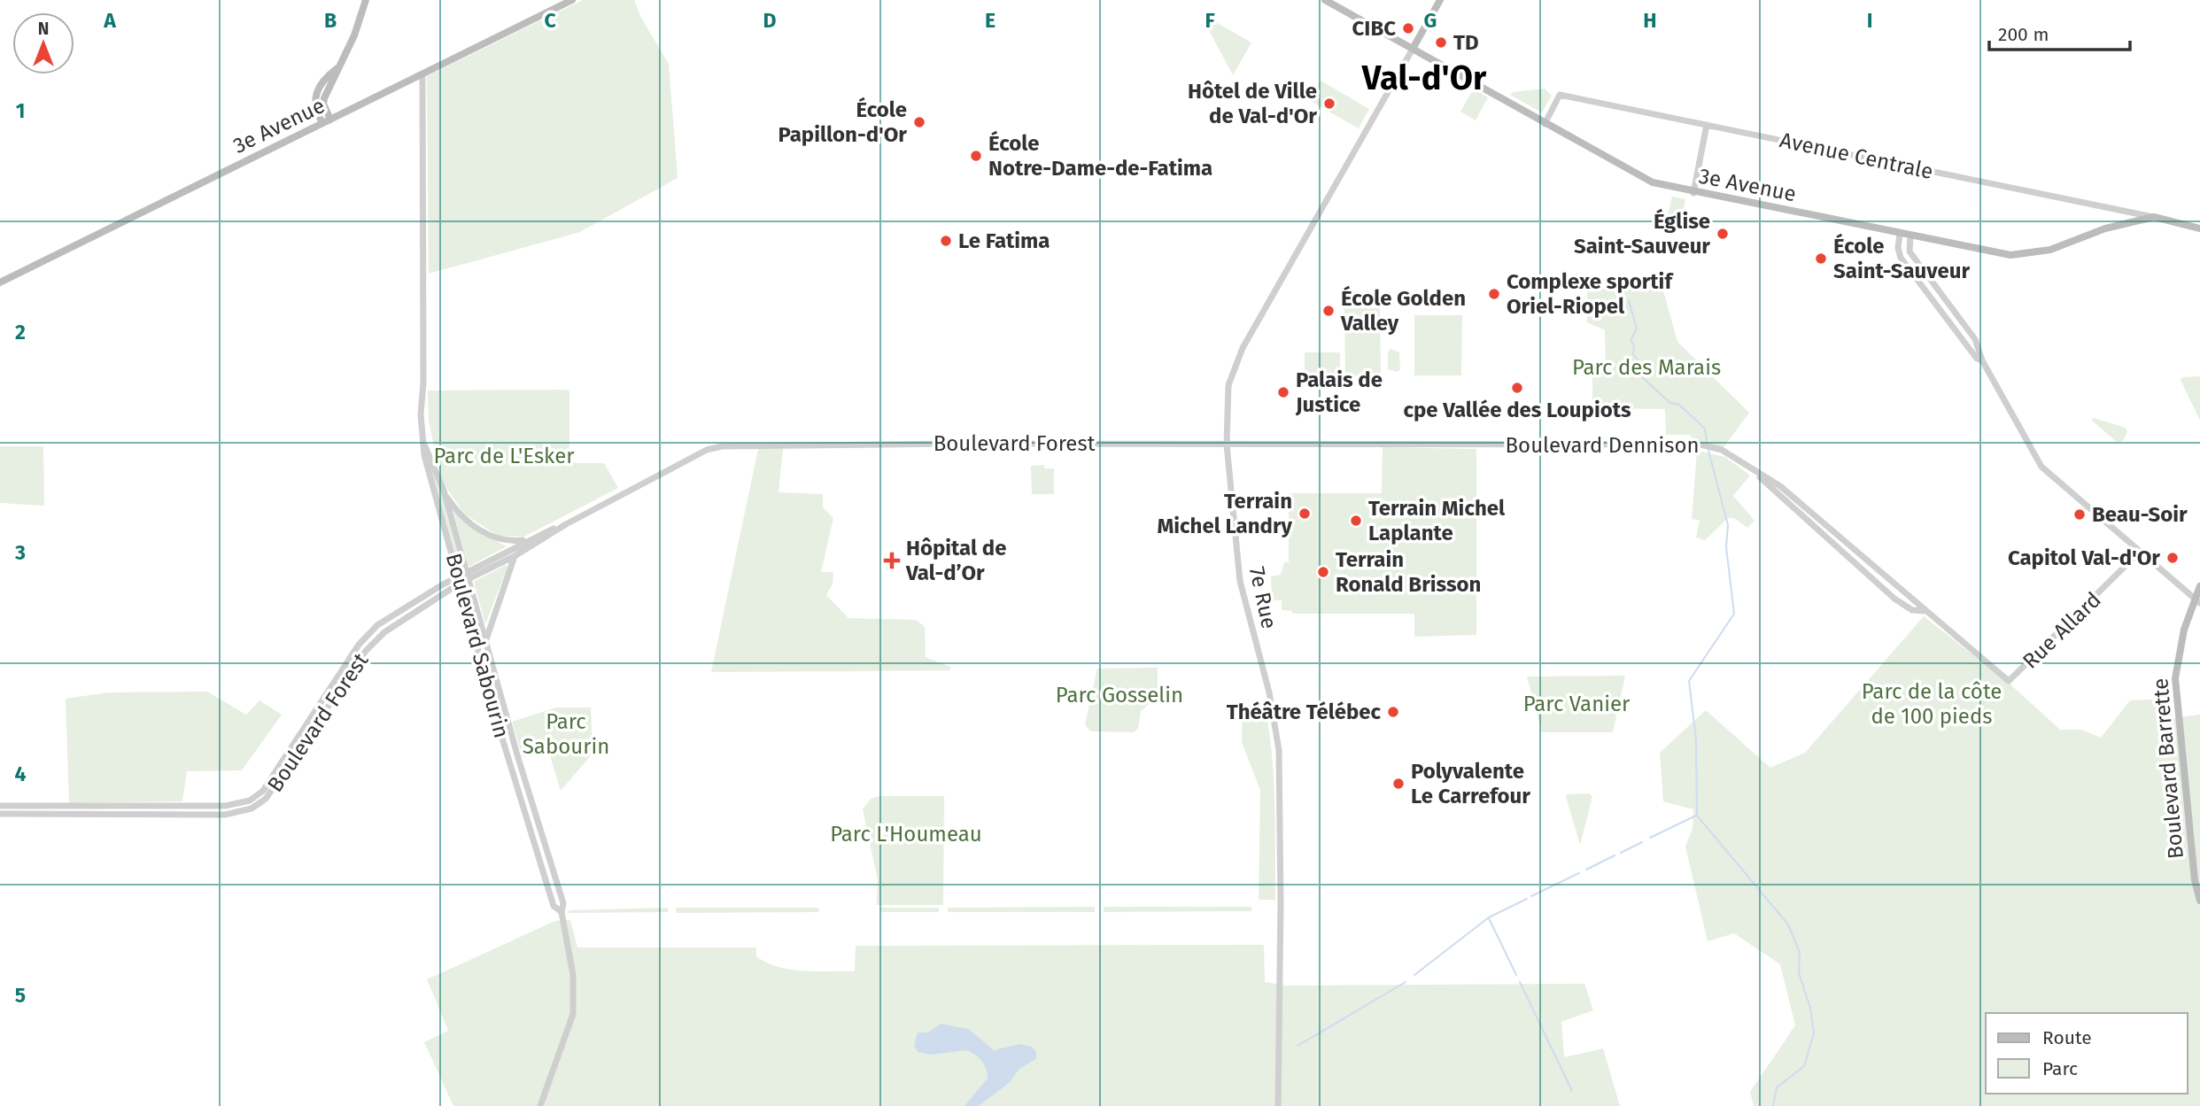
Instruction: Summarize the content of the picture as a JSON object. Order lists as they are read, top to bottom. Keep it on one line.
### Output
{"streets":{"main road":["3e Avenue","7e Rue","Boulevard Barrette"],"street":["Avenue Centrale","Boulevard Forest","Boulevard Dennison","Rue Allard","Boulevard Sabourin"]},"crossings":[["3e Avenue","Avenue Centrale"],["3e Avenue","7e Rue"],["3e Avenue","Boulevard Sabourin"],["Boulevard Forest","Boulevard Dennison"],["Boulevard Forest","7e Rue"],["Boulevard Forest","Boulevard Sabourin"],["Boulevard Dennison","Rue Allard"]],"districts":["Val-d'Or"],"parks":["Parc des Marais","Parc de L'Esker","Parc de la côte de 100 pieds","Parc Gosselin","Parc Vanier","Parc Sabourin","Parc L'Houmeau"],"places":{"other":["CIBC","TD","Hôtel de Ville de Val-d'Or","École Papillon-d'Or","École Notre-Dame-de-Fatima","Église Saint-Sauveur","Le Fatima","École Saint-Sauveur","Complexe sportif Oriel-Riopel","École Golden Valley","cpe Vallée des Loupiots","Palais de Justice","Terrain Michel Landry","Beau-Soir","Terrain Michel Laplante","Capitol Val-d'Or","Terrain Ronald Brisson","Théâtre Télébec","Polyvalente Le Carrefour"],"health":["Hôpital de Val-d’Or"]},"legend":["Route","Parc"],"scale_bar":"200 m","north":"top","grid":{"columns":["A","B","C","D","E","F","G","H","I"],"rows":["1","2","3","4","5"]}}
